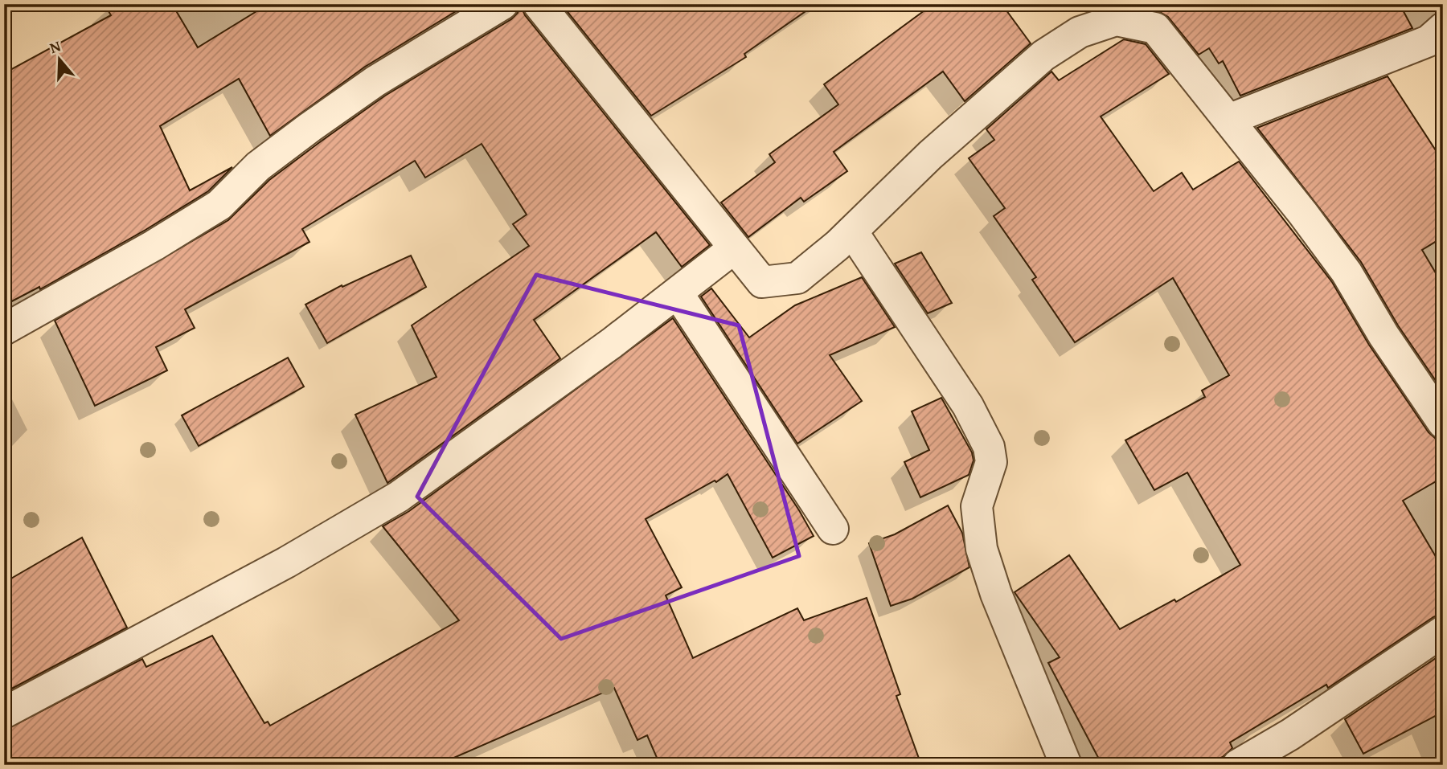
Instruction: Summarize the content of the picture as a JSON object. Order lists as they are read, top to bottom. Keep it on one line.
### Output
{"north":"top"}
